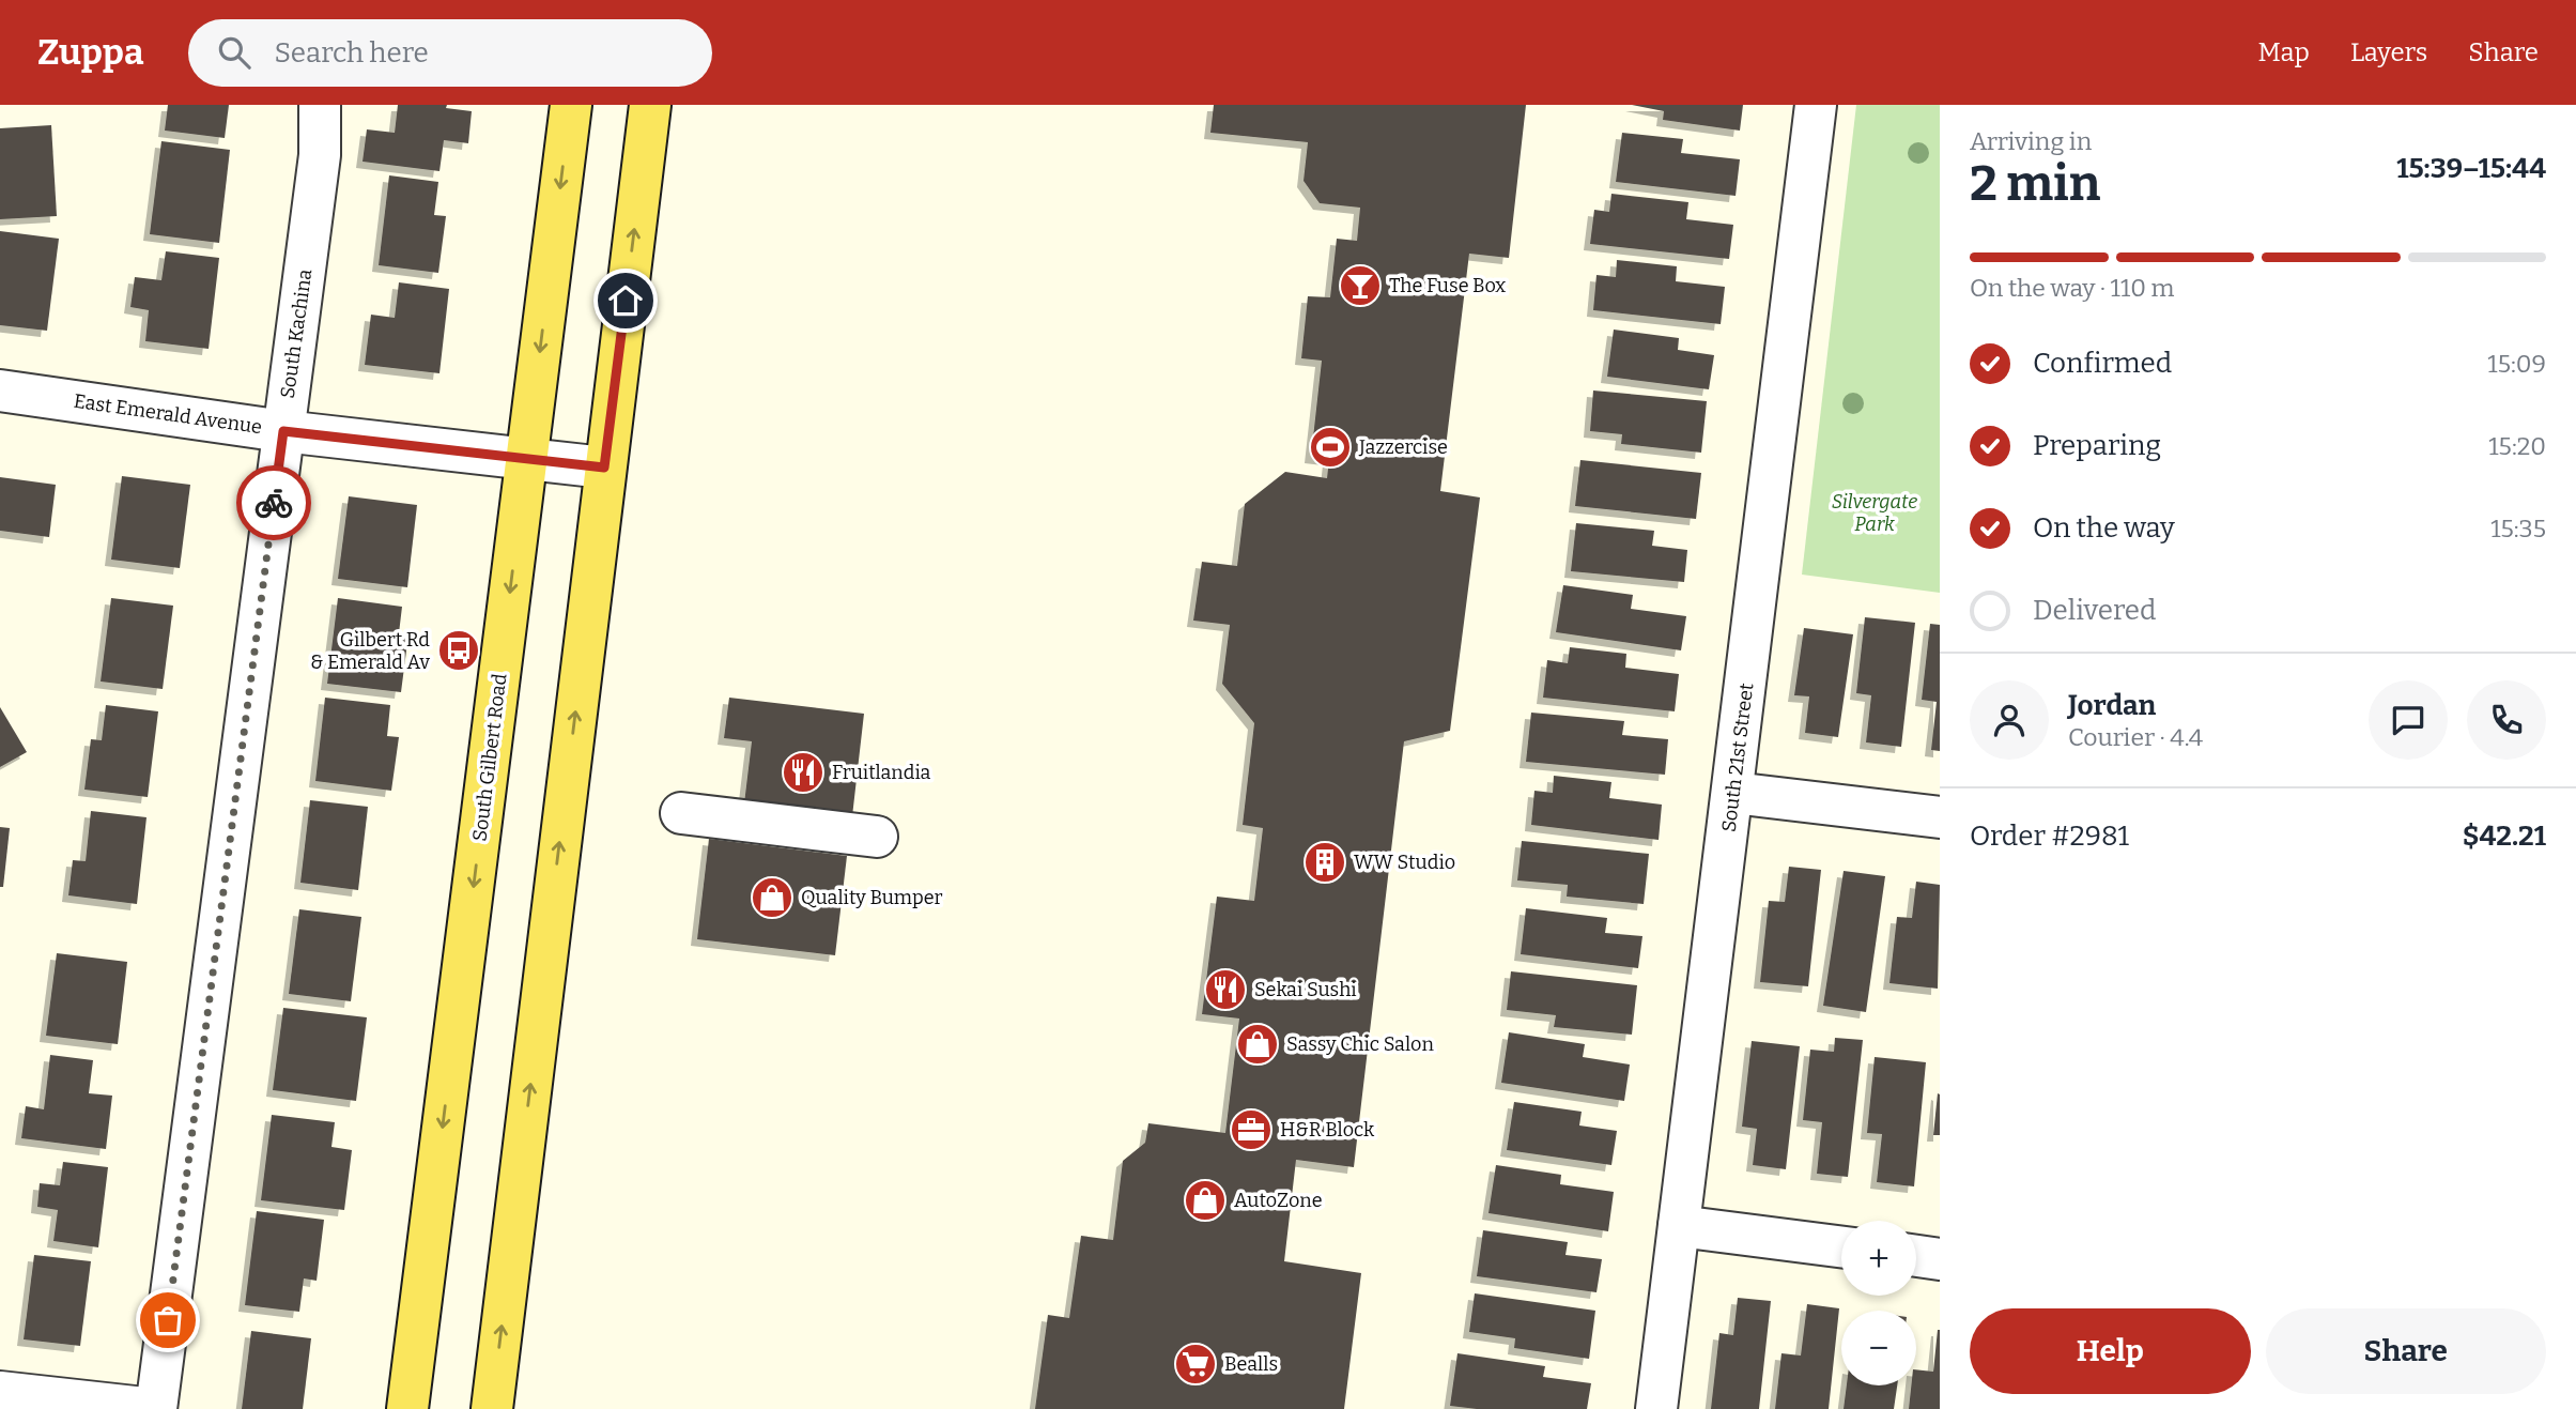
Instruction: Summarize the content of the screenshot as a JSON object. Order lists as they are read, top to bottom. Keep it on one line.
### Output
{"streets":{"main road":["South Gilbert Road"],"street":["South Kachina","East Emerald Avenue","South 21st Street"]},"crossings":[["South Kachina","East Emerald Avenue"],["East Emerald Avenue","South Gilbert Road"]],"parks":["Silvergate Park"],"places":{"bar":["The Fuse Box"],"sports":["Jazzercise"],"bus stop":["Gilbert Rd & Emerald Av"],"restaurant":["Fruitlandia","Sekai Sushi"],"building":["WW Studio"],"shop":["Quality Bumper","Sassy Chic Salon","AutoZone"],"office":["H&R Block"],"supermarket":["Bealls"]},"page":{"header":"Zuppa","search":"Search here","nav":["Map","Layers","Share"],"heading":["2 min","Arriving in","15:39–15:44"],"panel":["Jordan","Courier · 4.4","Order #2981","$42.21"],"bar":"On the way · 110 m","list":[["Confirmed","15:09"],["Preparing","15:20"],["On the way","15:35"],"Delivered"],"map_buttons":["+","−"],"buttons":["Help","Share"]}}
